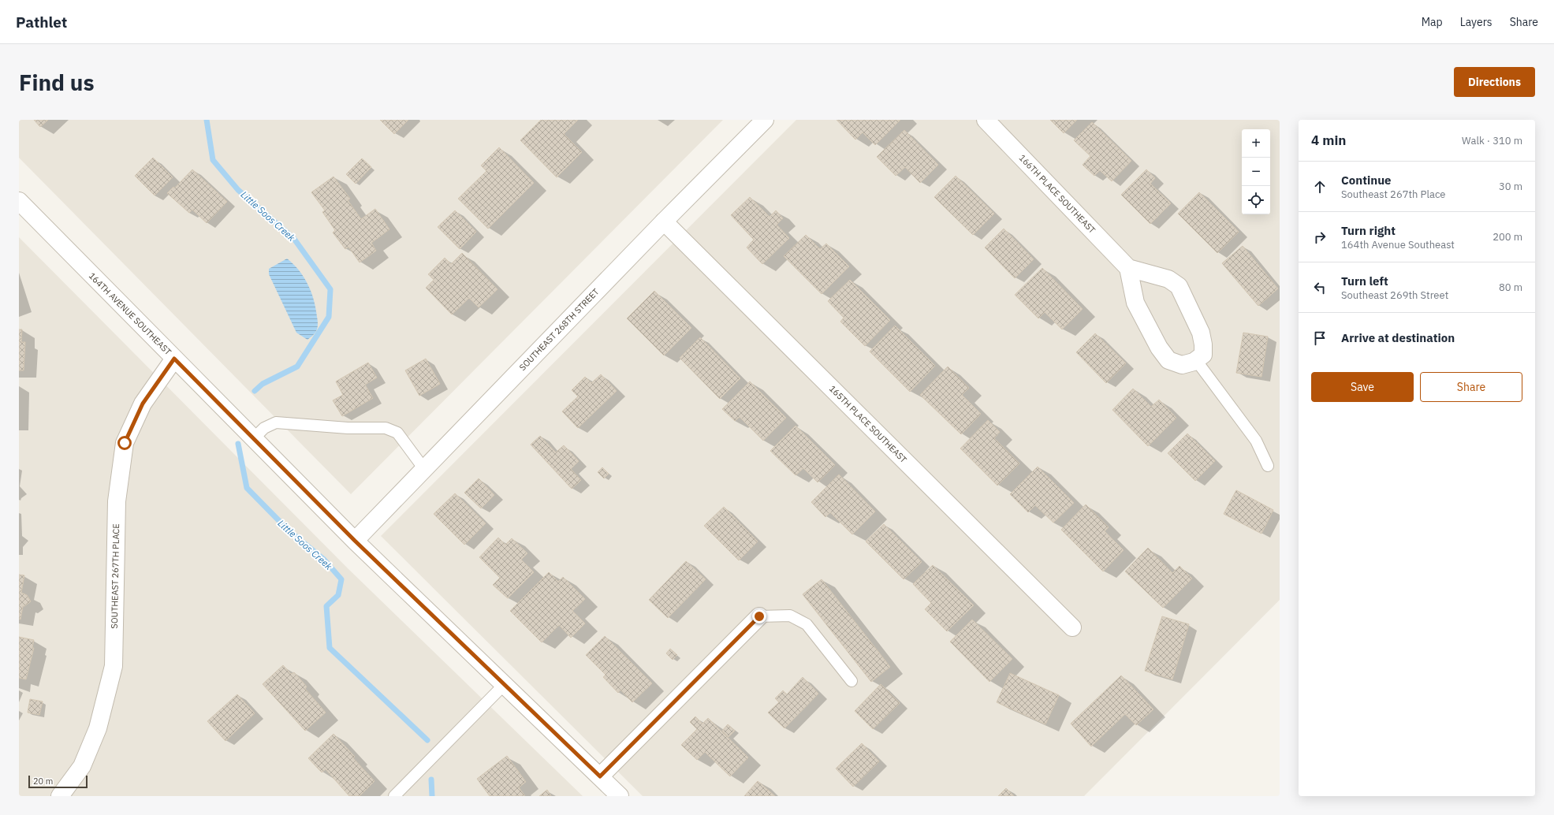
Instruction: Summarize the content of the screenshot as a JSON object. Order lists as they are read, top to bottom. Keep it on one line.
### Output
{"streets":{"street":["166TH PLACE SOUTHEAST","164TH AVENUE SOUTHEAST","SOUTHEAST 268TH STREET","165TH PLACE SOUTHEAST","SOUTHEAST 267TH PLACE"]},"crossings":[["164TH AVENUE SOUTHEAST","SOUTHEAST 268TH STREET"],["164TH AVENUE SOUTHEAST","SOUTHEAST 267TH PLACE"],["SOUTHEAST 268TH STREET","165TH PLACE SOUTHEAST"]],"water":["Little Soos Creek"],"scale_bar":"20 m","page":{"header":"Pathlet","nav":["Map","Layers","Share"],"buttons":["Directions",["Save","Share"]],"title":"Find us","heading":["4 min","Walk · 310 m"],"map_buttons":["+","−"],"list":[["Continue","Southeast 267th Place","30 m"],["Turn right","164th Avenue Southeast","200 m"],["Turn left","Southeast 269th Street","80 m"],"Arrive at destination"],"scale":"20 m"}}
